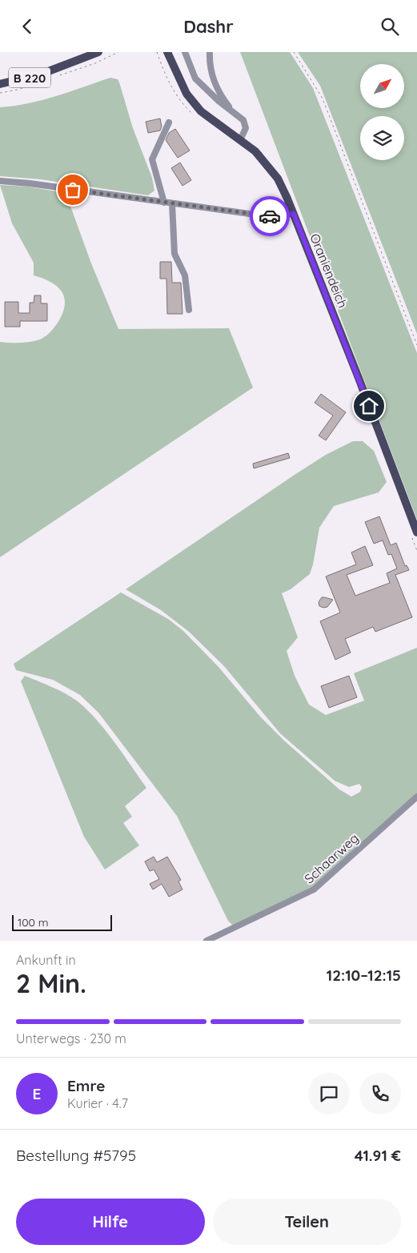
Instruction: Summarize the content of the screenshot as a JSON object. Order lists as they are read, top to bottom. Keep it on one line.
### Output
{"streets":{"main road":["B 220","Oraniendeich"],"street":["Schaarweg"]},"scale_bar":"100 m","north":"top right","page":{"header":"Dashr","scale":"100 m","heading":["2 Min.","Ankunft in","12:10–12:15"],"panel":["Emre","Kurier · 4.7","Bestellung #5795","41.91 €"],"bar":"Unterwegs · 230 m","round":"E","buttons":["Hilfe","Teilen"]}}
